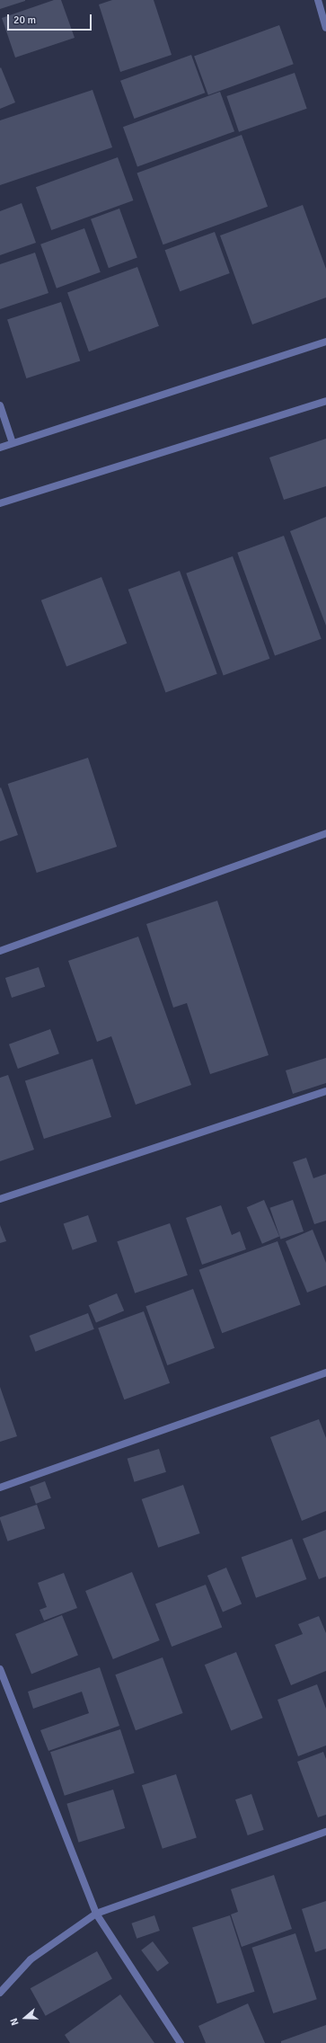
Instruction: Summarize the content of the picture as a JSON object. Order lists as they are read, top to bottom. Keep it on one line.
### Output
{"scale_bar":"20 m","north":"left"}
